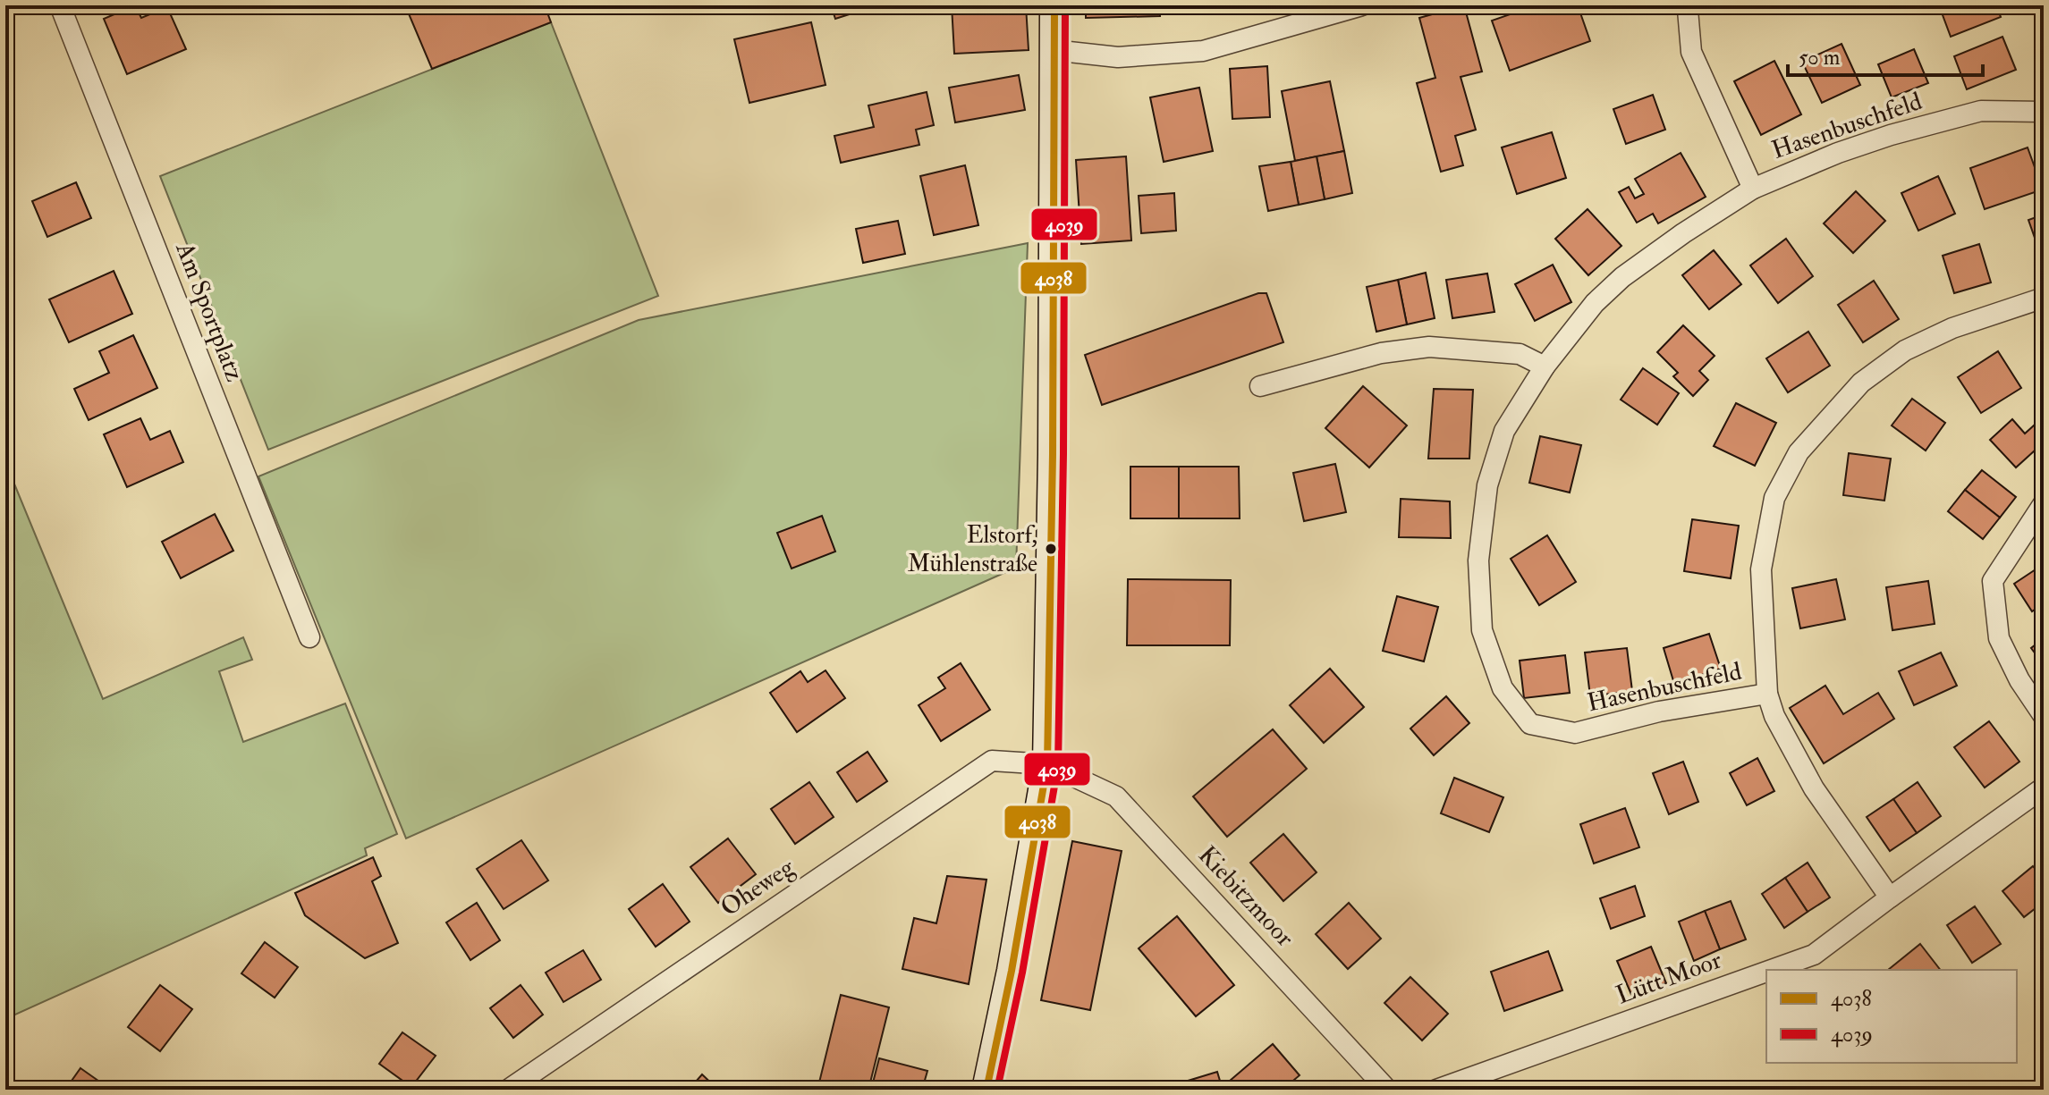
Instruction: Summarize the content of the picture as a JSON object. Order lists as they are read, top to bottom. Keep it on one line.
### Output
{"streets":{"street":["Hasenbuschfeld","Am Sportplatz","Oheweg","Kiebitzmoor","Lütt Moor"]},"crossings":[["Hasenbuschfeld","Lütt Moor"],["Oheweg","Kiebitzmoor"]],"places":["Elstorf, Mühlenstraße"],"lines":["transit line 4038","transit line 4039"],"legend":["4038","4039"],"scale_bar":"50 m"}
